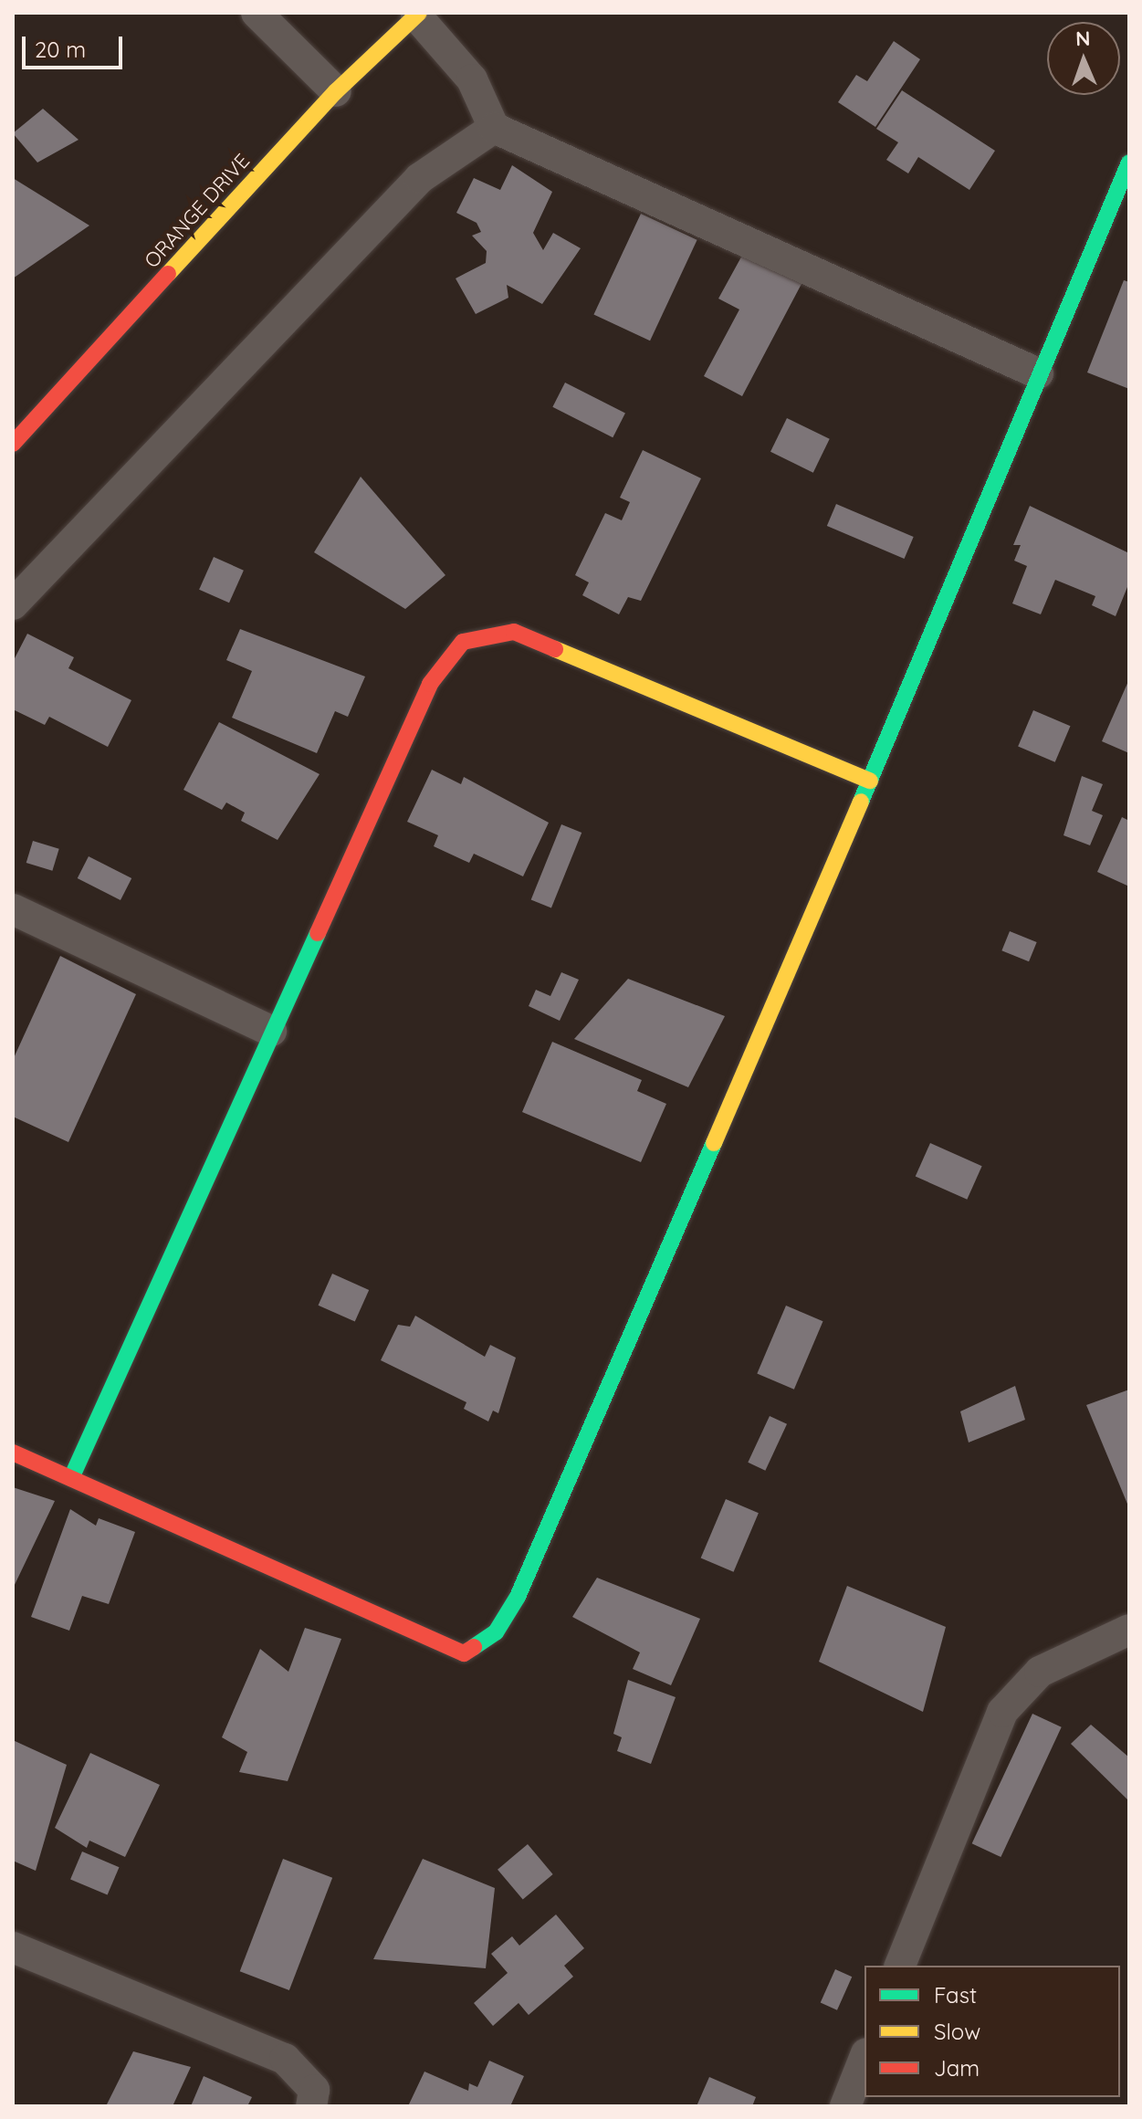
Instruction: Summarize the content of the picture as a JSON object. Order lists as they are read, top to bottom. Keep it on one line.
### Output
{"streets":{"street":["ORANGE DRIVE"]},"legend":["Fast","Slow","Jam"],"scale_bar":"20 m","north":"top"}
